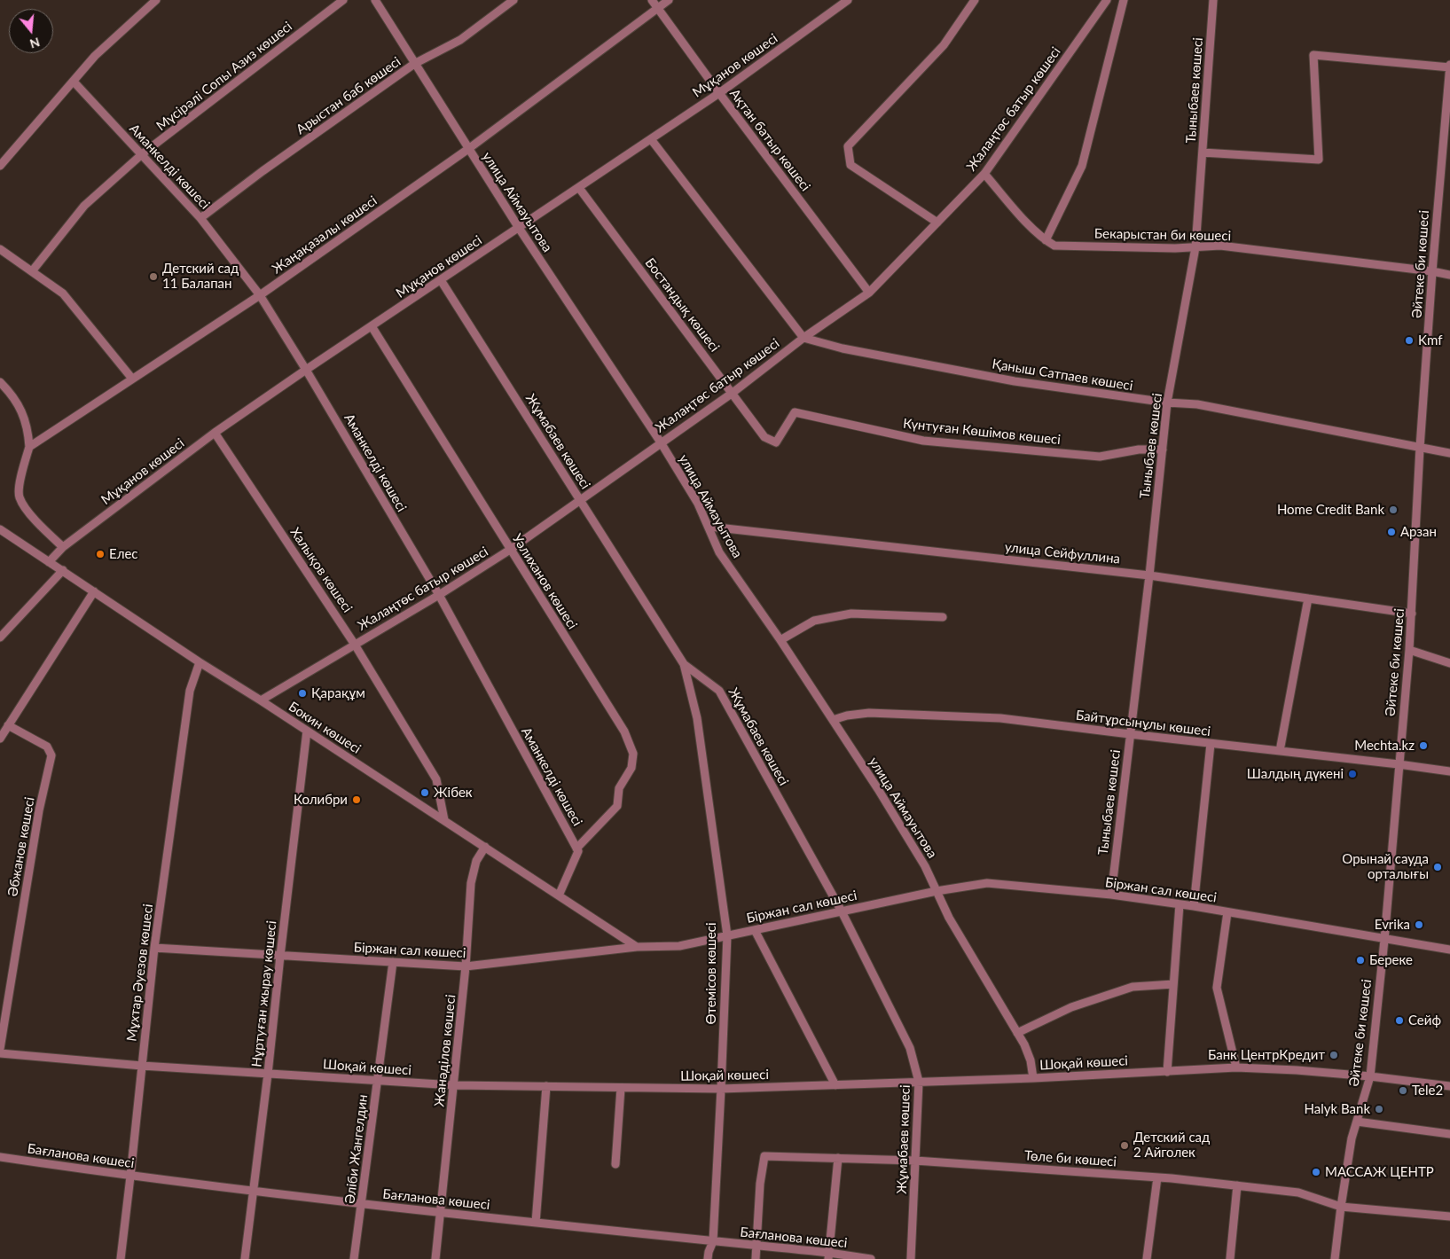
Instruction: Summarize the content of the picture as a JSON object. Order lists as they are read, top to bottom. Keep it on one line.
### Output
{"streets":{"street":["Мұқанов көшесі","Мүсірәлі Сопы Азиз көшесі","Тыныбаев көшесі","Арыстан баб көшесі","Жалаңтөс батыр көшесі","Ақтан батыр көшесі","Аманкелді көшесі","улица Аймауытова","Жаңақазалы көшесі","Бекарыстан би көшесі","Әйтеке би көшесі","Бостандық көшесі","Қаныш Сатпаев көшесі","Күнтуған Көшімов көшесі","Жұмабаев көшесі","улица Сейфуллина","Халықов көшесі","Уәлиханов көшесі","Байтұрсынұлы көшесі","Бокин көшесі","Әбжанов көшесі","Біржан сал көшесі","Мұхтар Әуезов көшесі","Өтемісов көшесі","Нұртуған жырау көшесі","Жанәділов көшесі","Шоқай көшесі","Әліби Жангелдин","Бағланова көшесі","Төле би көшесі"]},"crossings":[["Мұқанов көшесі","Ақтан батыр көшесі"],["Мұқанов көшесі","Аманкелді көшесі"],["Мұқанов көшесі","улица Аймауытова"],["Мұқанов көшесі","Бостандық көшесі"],["Мұқанов көшесі","Жұмабаев көшесі"],["Мұқанов көшесі","Халықов көшесі"],["Мұқанов көшесі","Уәлиханов көшесі"],["Мұқанов көшесі","Бокин көшесі"],["Мүсірәлі Сопы Азиз көшесі","Аманкелді көшесі"],["Тыныбаев көшесі","Бекарыстан би көшесі"],["Тыныбаев көшесі","Қаныш Сатпаев көшесі"],["Тыныбаев көшесі","Күнтуған Көшімов көшесі"],["Тыныбаев көшесі","улица Сейфуллина"],["Тыныбаев көшесі","Байтұрсынұлы көшесі"],["Тыныбаев көшесі","Біржан сал көшесі"],["Арыстан баб көшесі","Аманкелді көшесі"],["Арыстан баб көшесі","улица Аймауытова"],["Жалаңтөс батыр көшесі","Ақтан батыр көшесі"],["Жалаңтөс батыр көшесі","Аманкелді көшесі"],["Жалаңтөс батыр көшесі","улица Аймауытова"],["Жалаңтөс батыр көшесі","Бостандық көшесі"],["Жалаңтөс батыр көшесі","Қаныш Сатпаев көшесі"],["Жалаңтөс батыр көшесі","Жұмабаев көшесі"],["Жалаңтөс батыр көшесі","Халықов көшесі"],["Жалаңтөс батыр көшесі","Уәлиханов көшесі"],["Жалаңтөс батыр көшесі","Бокин көшесі"],["Ақтан батыр көшесі","Жаңақазалы көшесі"],["Аманкелді көшесі","Жаңақазалы көшесі"],["Аманкелді көшесі","Уәлиханов көшесі"],["улица Аймауытова","Жаңақазалы көшесі"],["улица Аймауытова","улица Сейфуллина"],["улица Аймауытова","Байтұрсынұлы көшесі"],["улица Аймауытова","Біржан сал көшесі"],["улица Аймауытова","Шоқай көшесі"],["Бекарыстан би көшесі","Әйтеке би көшесі"],["Әйтеке би көшесі","Қаныш Сатпаев көшесі"],["Әйтеке би көшесі","улица Сейфуллина"],["Әйтеке би көшесі","Байтұрсынұлы көшесі"],["Әйтеке би көшесі","Біржан сал көшесі"],["Әйтеке би көшесі","Шоқай көшесі"],["Әйтеке би көшесі","Төле би көшесі"],["Бостандық көшесі","Күнтуған Көшімов көшесі"],["Жұмабаев көшесі","Біржан сал көшесі"],["Жұмабаев көшесі","Өтемісов көшесі"],["Жұмабаев көшесі","Шоқай көшесі"],["Жұмабаев көшесі","Төле би көшесі"],["Халықов көшесі","Бокин көшесі"],["Бокин көшесі","Біржан сал көшесі"],["Бокин көшесі","Мұхтар Әуезов көшесі"],["Бокин көшесі","Нұртуған жырау көшесі"],["Бокин көшесі","Жанәділов көшесі"],["Біржан сал көшесі","Мұхтар Әуезов көшесі"],["Біржан сал көшесі","Өтемісов көшесі"],["Біржан сал көшесі","Нұртуған жырау көшесі"],["Біржан сал көшесі","Жанәділов көшесі"],["Біржан сал көшесі","Әліби Жангелдин"],["Мұхтар Әуезов көшесі","Шоқай көшесі"],["Мұхтар Әуезов көшесі","Бағланова көшесі"],["Өтемісов көшесі","Шоқай көшесі"],["Өтемісов көшесі","Бағланова көшесі"],["Нұртуған жырау көшесі","Шоқай көшесі"],["Нұртуған жырау көшесі","Бағланова көшесі"],["Жанәділов көшесі","Шоқай көшесі"],["Жанәділов көшесі","Бағланова көшесі"],["Шоқай көшесі","Әліби Жангелдин"],["Әліби Жангелдин","Бағланова көшесі"],["Бағланова көшесі","Төле би көшесі"]],"places":["Детский сад 11 Балапан","Kmf","Home Credit Bank","Арзан","Елес","Қарақұм","Mechta.kz","Шалдың дүкені","Жібек","Колибри","Орынай сауда орталығы","Evrika","Береке","Сейф","Банк ЦентрКредит","Tele2","Halyk Bank","Детский сад 2 Айголек","МАССАЖ ЦЕНТР"],"north":"bottom"}
